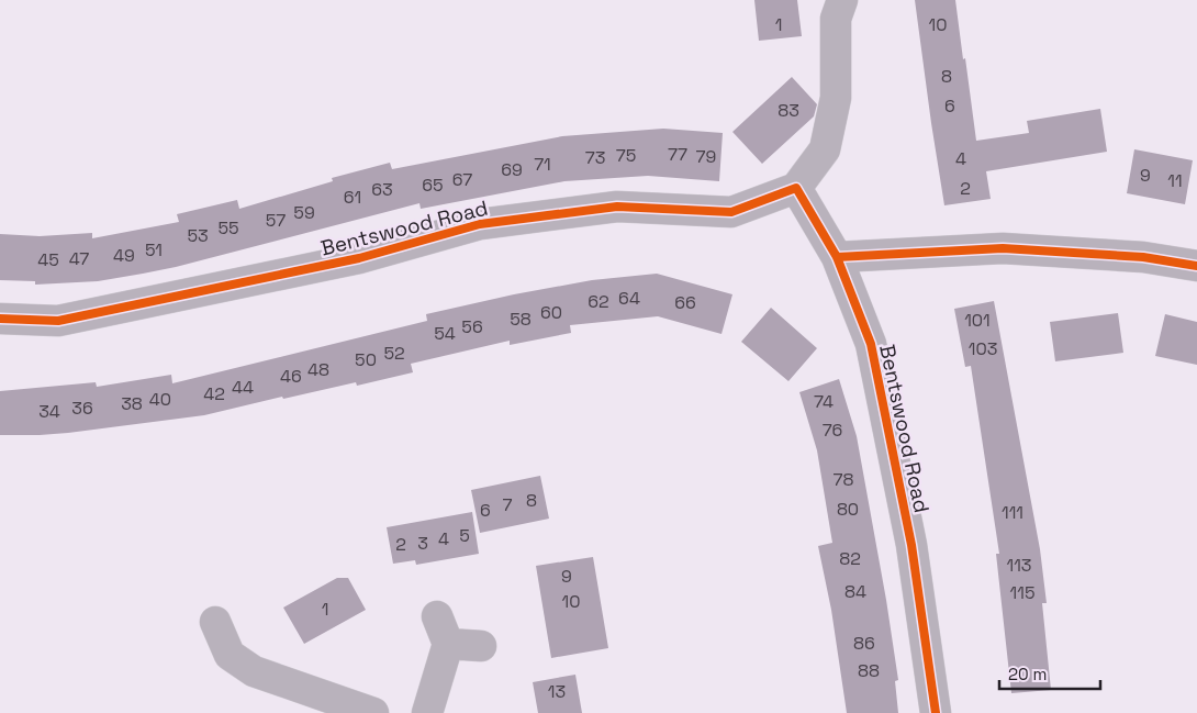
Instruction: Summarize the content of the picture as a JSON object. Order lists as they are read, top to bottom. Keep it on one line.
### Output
{"streets":{"street":["Bentswood Road"]},"house_numbers":["1","10","8","6","83","77","75","79","73","4","71","69","9","67","11","65","2","63","61","59","57","55","53","51","49","47","45","64","62","66","60","58","101","56","54","103","52","50","48","46","44","42","40","74","38","36","34","76","78","8","7","80","6","111","5","4","3","2","82","113","9","84","115","10","1","86","88","13"],"scale_bar":"20 m"}
